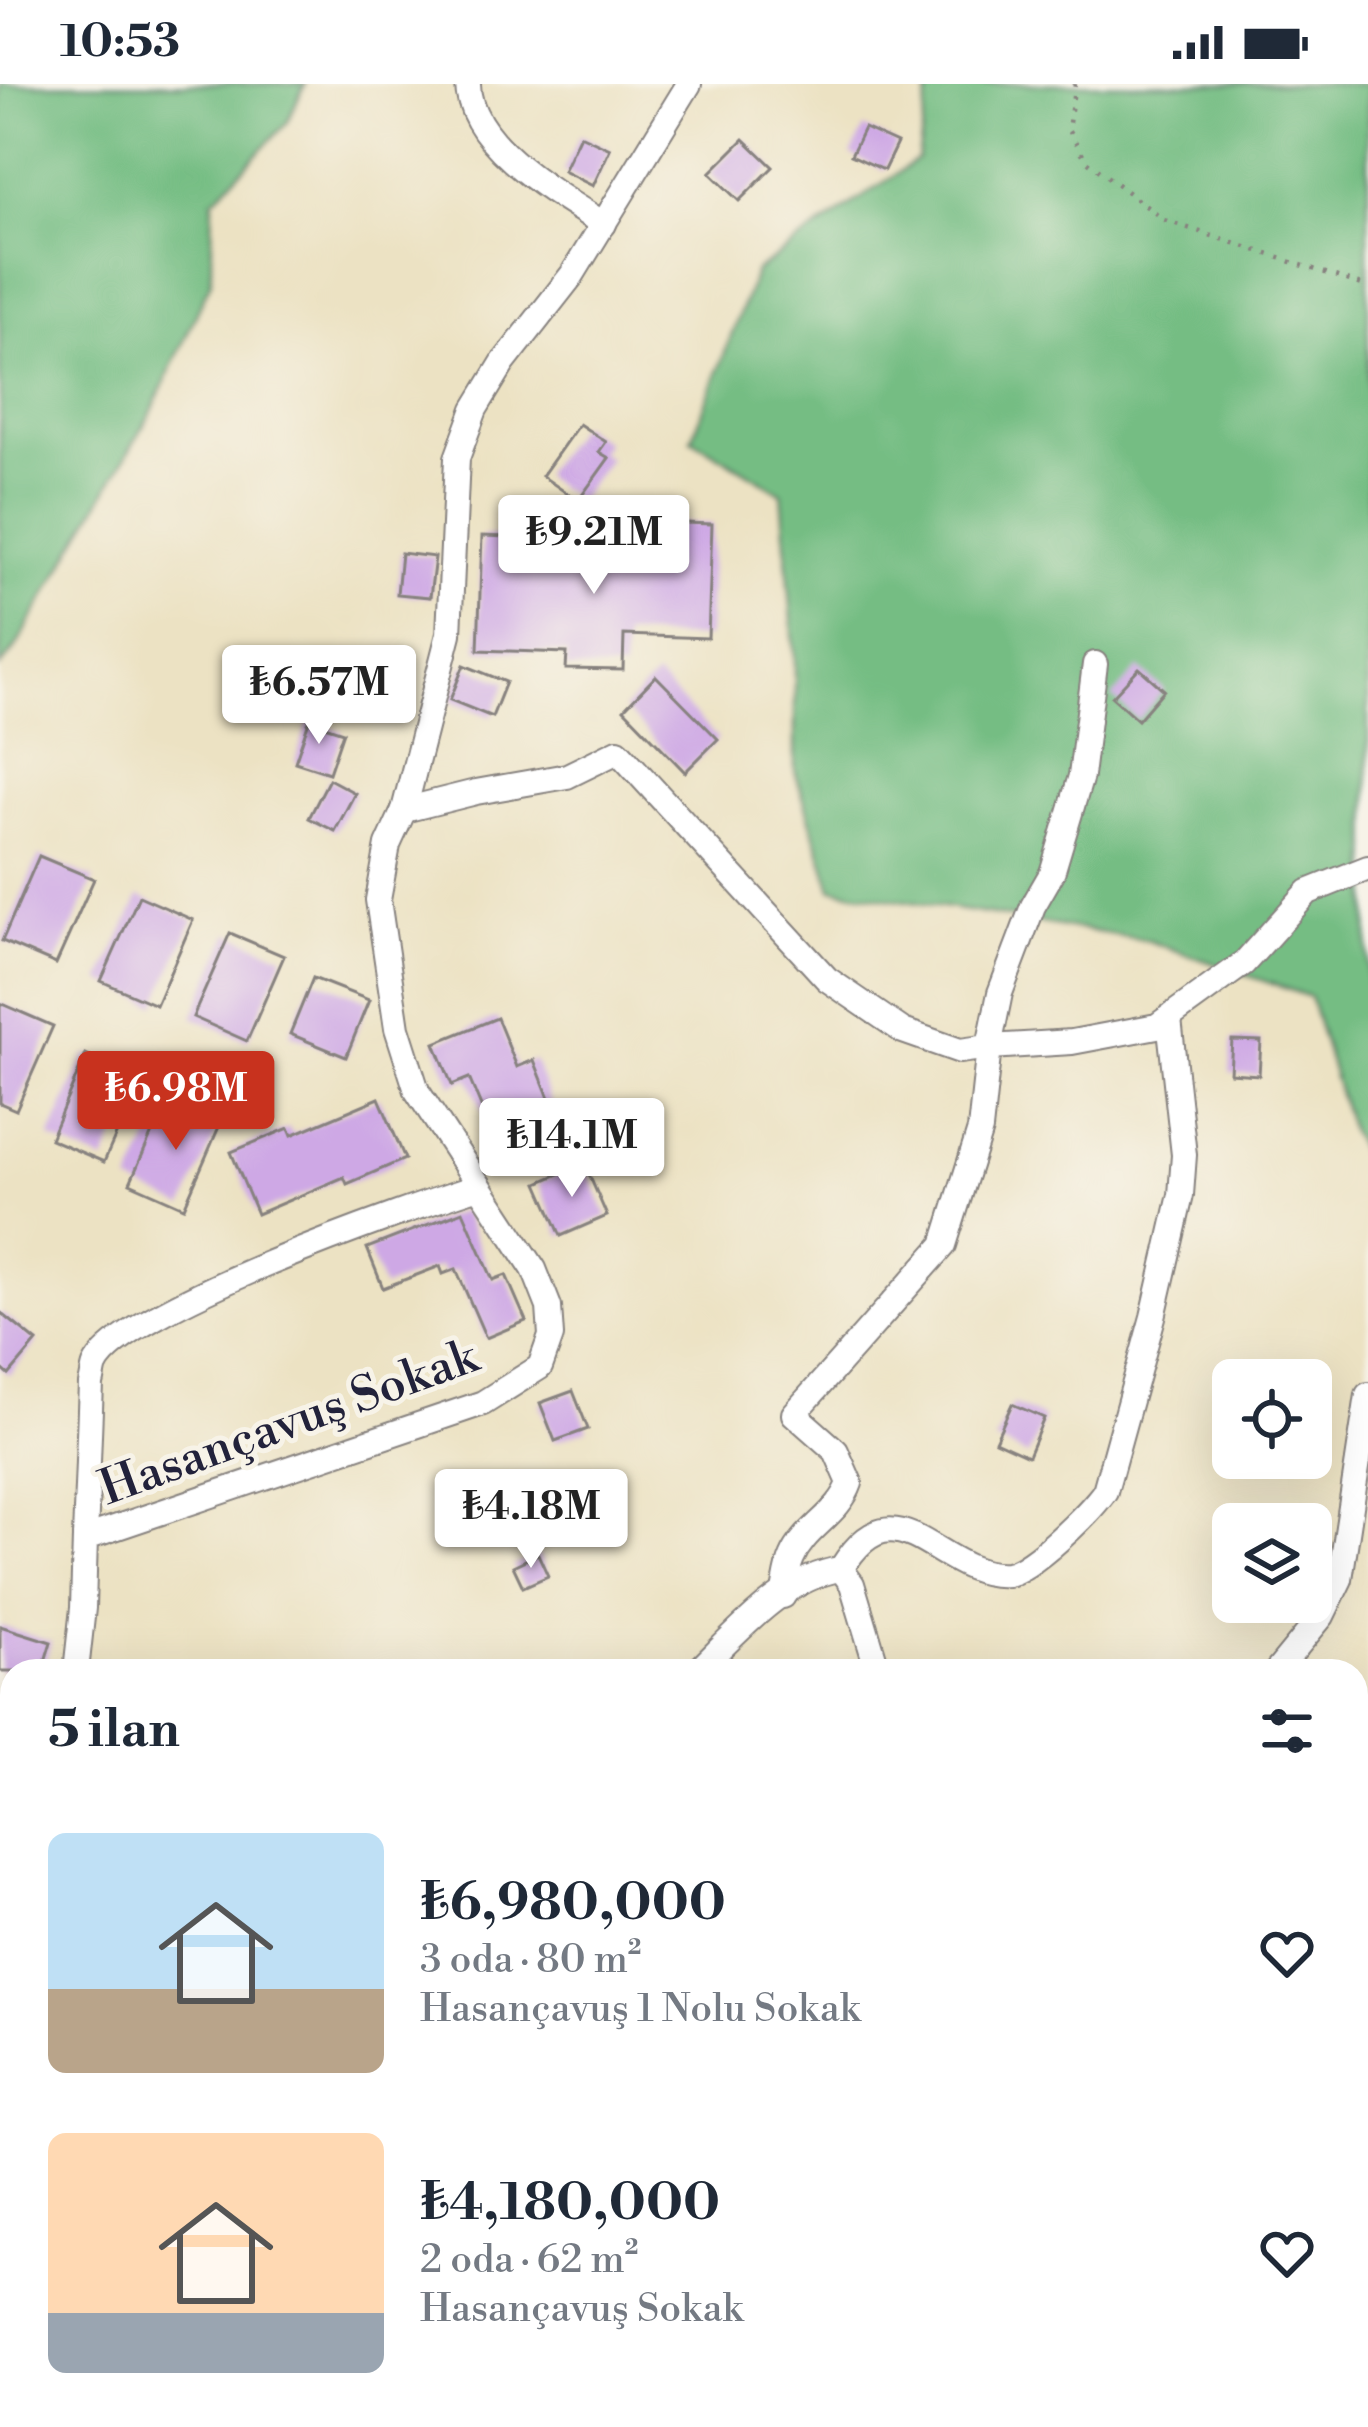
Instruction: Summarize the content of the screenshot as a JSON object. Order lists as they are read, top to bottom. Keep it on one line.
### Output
{"streets":{"street":["Hasançavuş Sokak"]},"page":{"status":"10:53","price":["₺9.21M","₺6.57M","₺6.98M","₺14.1M","₺4.18M"],"heading":"5 ilan","list":[{"name":"₺6,980,000","note":"3 oda · 80 m² · Hasançavuş 1 Nolu Sokak"},{"name":"₺4,180,000","note":"2 oda · 62 m² · Hasançavuş Sokak"}]}}
